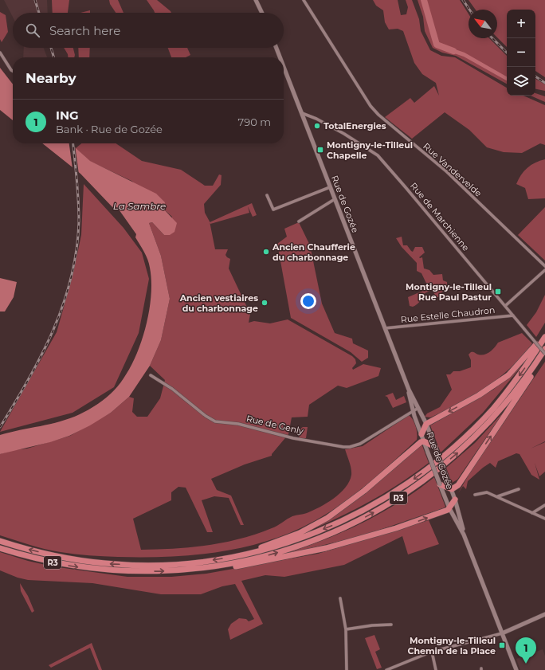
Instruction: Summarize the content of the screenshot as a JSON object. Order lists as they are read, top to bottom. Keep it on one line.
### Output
{"streets":{"highway":["R3"],"main road":["Rue de Gozée"],"street":["Rue Vandervelde","Rue de Marchienne","Rue Estelle Chaudron","Rue de Genly"]},"crossings":[["Rue de Gozée","Rue de Marchienne"],["Rue de Gozée","Rue Estelle Chaudron"],["Rue de Gozée","Rue de Genly"],["Rue de Marchienne","Rue Estelle Chaudron"]],"water":["La Sambre"],"places":{"other":["TotalEnergies","Ancien Chaufferie du charbonnage","Ancien vestiaires du charbonnage"],"transit":["Montigny-le-Tilleul Chapelle","Montigny-le-Tilleul Rue Paul Pastur","Montigny-le-Tilleul Chemin de la Place"]},"north":"top left","page":{"map_buttons":["+","−"],"search":"Search here","heading":"Nearby","list":[{"mark":"1","name":"ING","note":"Bank · Rue de Gozée","value":"790 m"}],"pins":"1"}}
